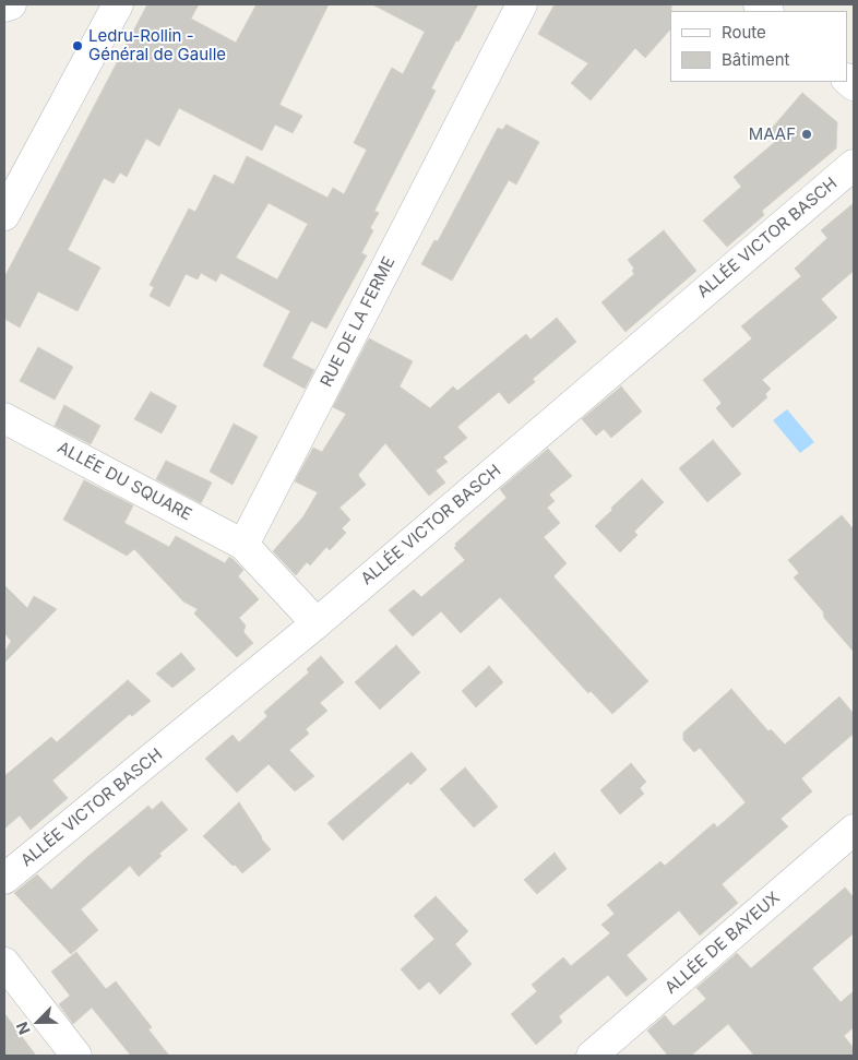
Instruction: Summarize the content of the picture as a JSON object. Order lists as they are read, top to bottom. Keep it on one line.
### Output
{"streets":{"street":["ALLÉE VICTOR BASCH","RUE DE LA FERME","ALLÉE DU SQUARE","ALLÉE DE BAYEUX"]},"crossings":[["RUE DE LA FERME","ALLÉE DU SQUARE"]],"places":["Ledru-Rollin - Général de Gaulle","MAAF"],"legend":["Route","Bâtiment"],"north":"bottom left"}
